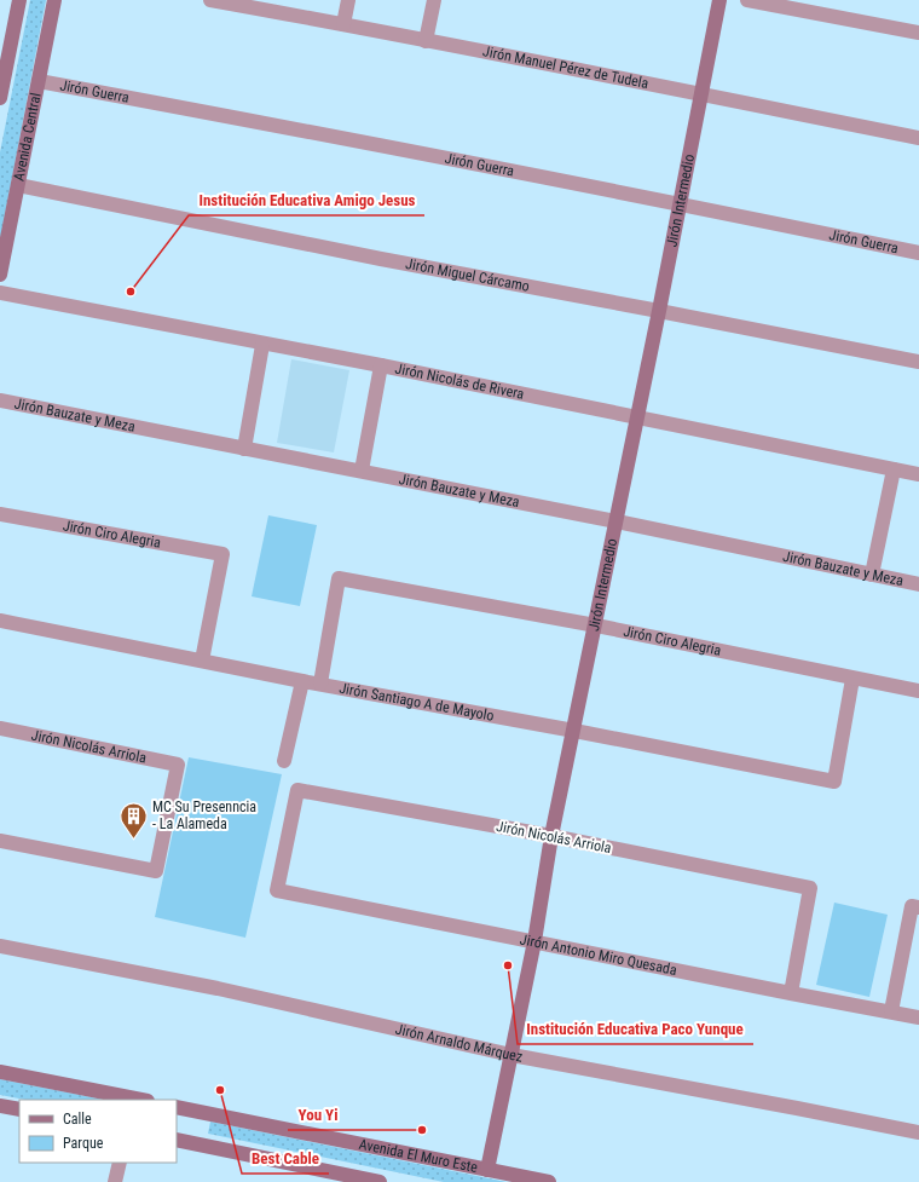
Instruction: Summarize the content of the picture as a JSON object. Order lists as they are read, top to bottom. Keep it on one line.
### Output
{"streets":{"street":["Jirón Manuel Pérez de Tudela","Jirón Guerra","Avenida Central","Jirón Intermedio","Jirón Miguel Cárcamo","Jirón Nicolás de Rivera","Jirón Bauzate y Meza","Jirón Ciro Alegria","Jirón Santiago A de Mayolo","Jirón Nicolás Arriola","Jirón Antonio Miro Quesada","Jirón Arnaldo Márquez","Avenida El Muro Este"]},"crossings":[["Jirón Manuel Pérez de Tudela","Jirón Intermedio"],["Jirón Guerra","Avenida Central"],["Jirón Guerra","Jirón Intermedio"],["Avenida Central","Jirón Miguel Cárcamo"],["Jirón Intermedio","Jirón Miguel Cárcamo"],["Jirón Intermedio","Jirón Nicolás de Rivera"],["Jirón Intermedio","Jirón Bauzate y Meza"],["Jirón Intermedio","Jirón Ciro Alegria"],["Jirón Intermedio","Jirón Santiago A de Mayolo"],["Jirón Intermedio","Jirón Nicolás Arriola"],["Jirón Intermedio","Jirón Antonio Miro Quesada"],["Jirón Intermedio","Jirón Arnaldo Márquez"],["Jirón Intermedio","Avenida El Muro Este"],["Jirón Ciro Alegria","Jirón Santiago A de Mayolo"],["Jirón Nicolás Arriola","Jirón Antonio Miro Quesada"]],"places":{"other":["Institución Educativa Amigo Jesus","Institución Educativa Paco Yunque","Best Cable","You Yi"],"building":["MC Su Presenncia - La Alameda"]},"legend":["Calle","Parque"]}
